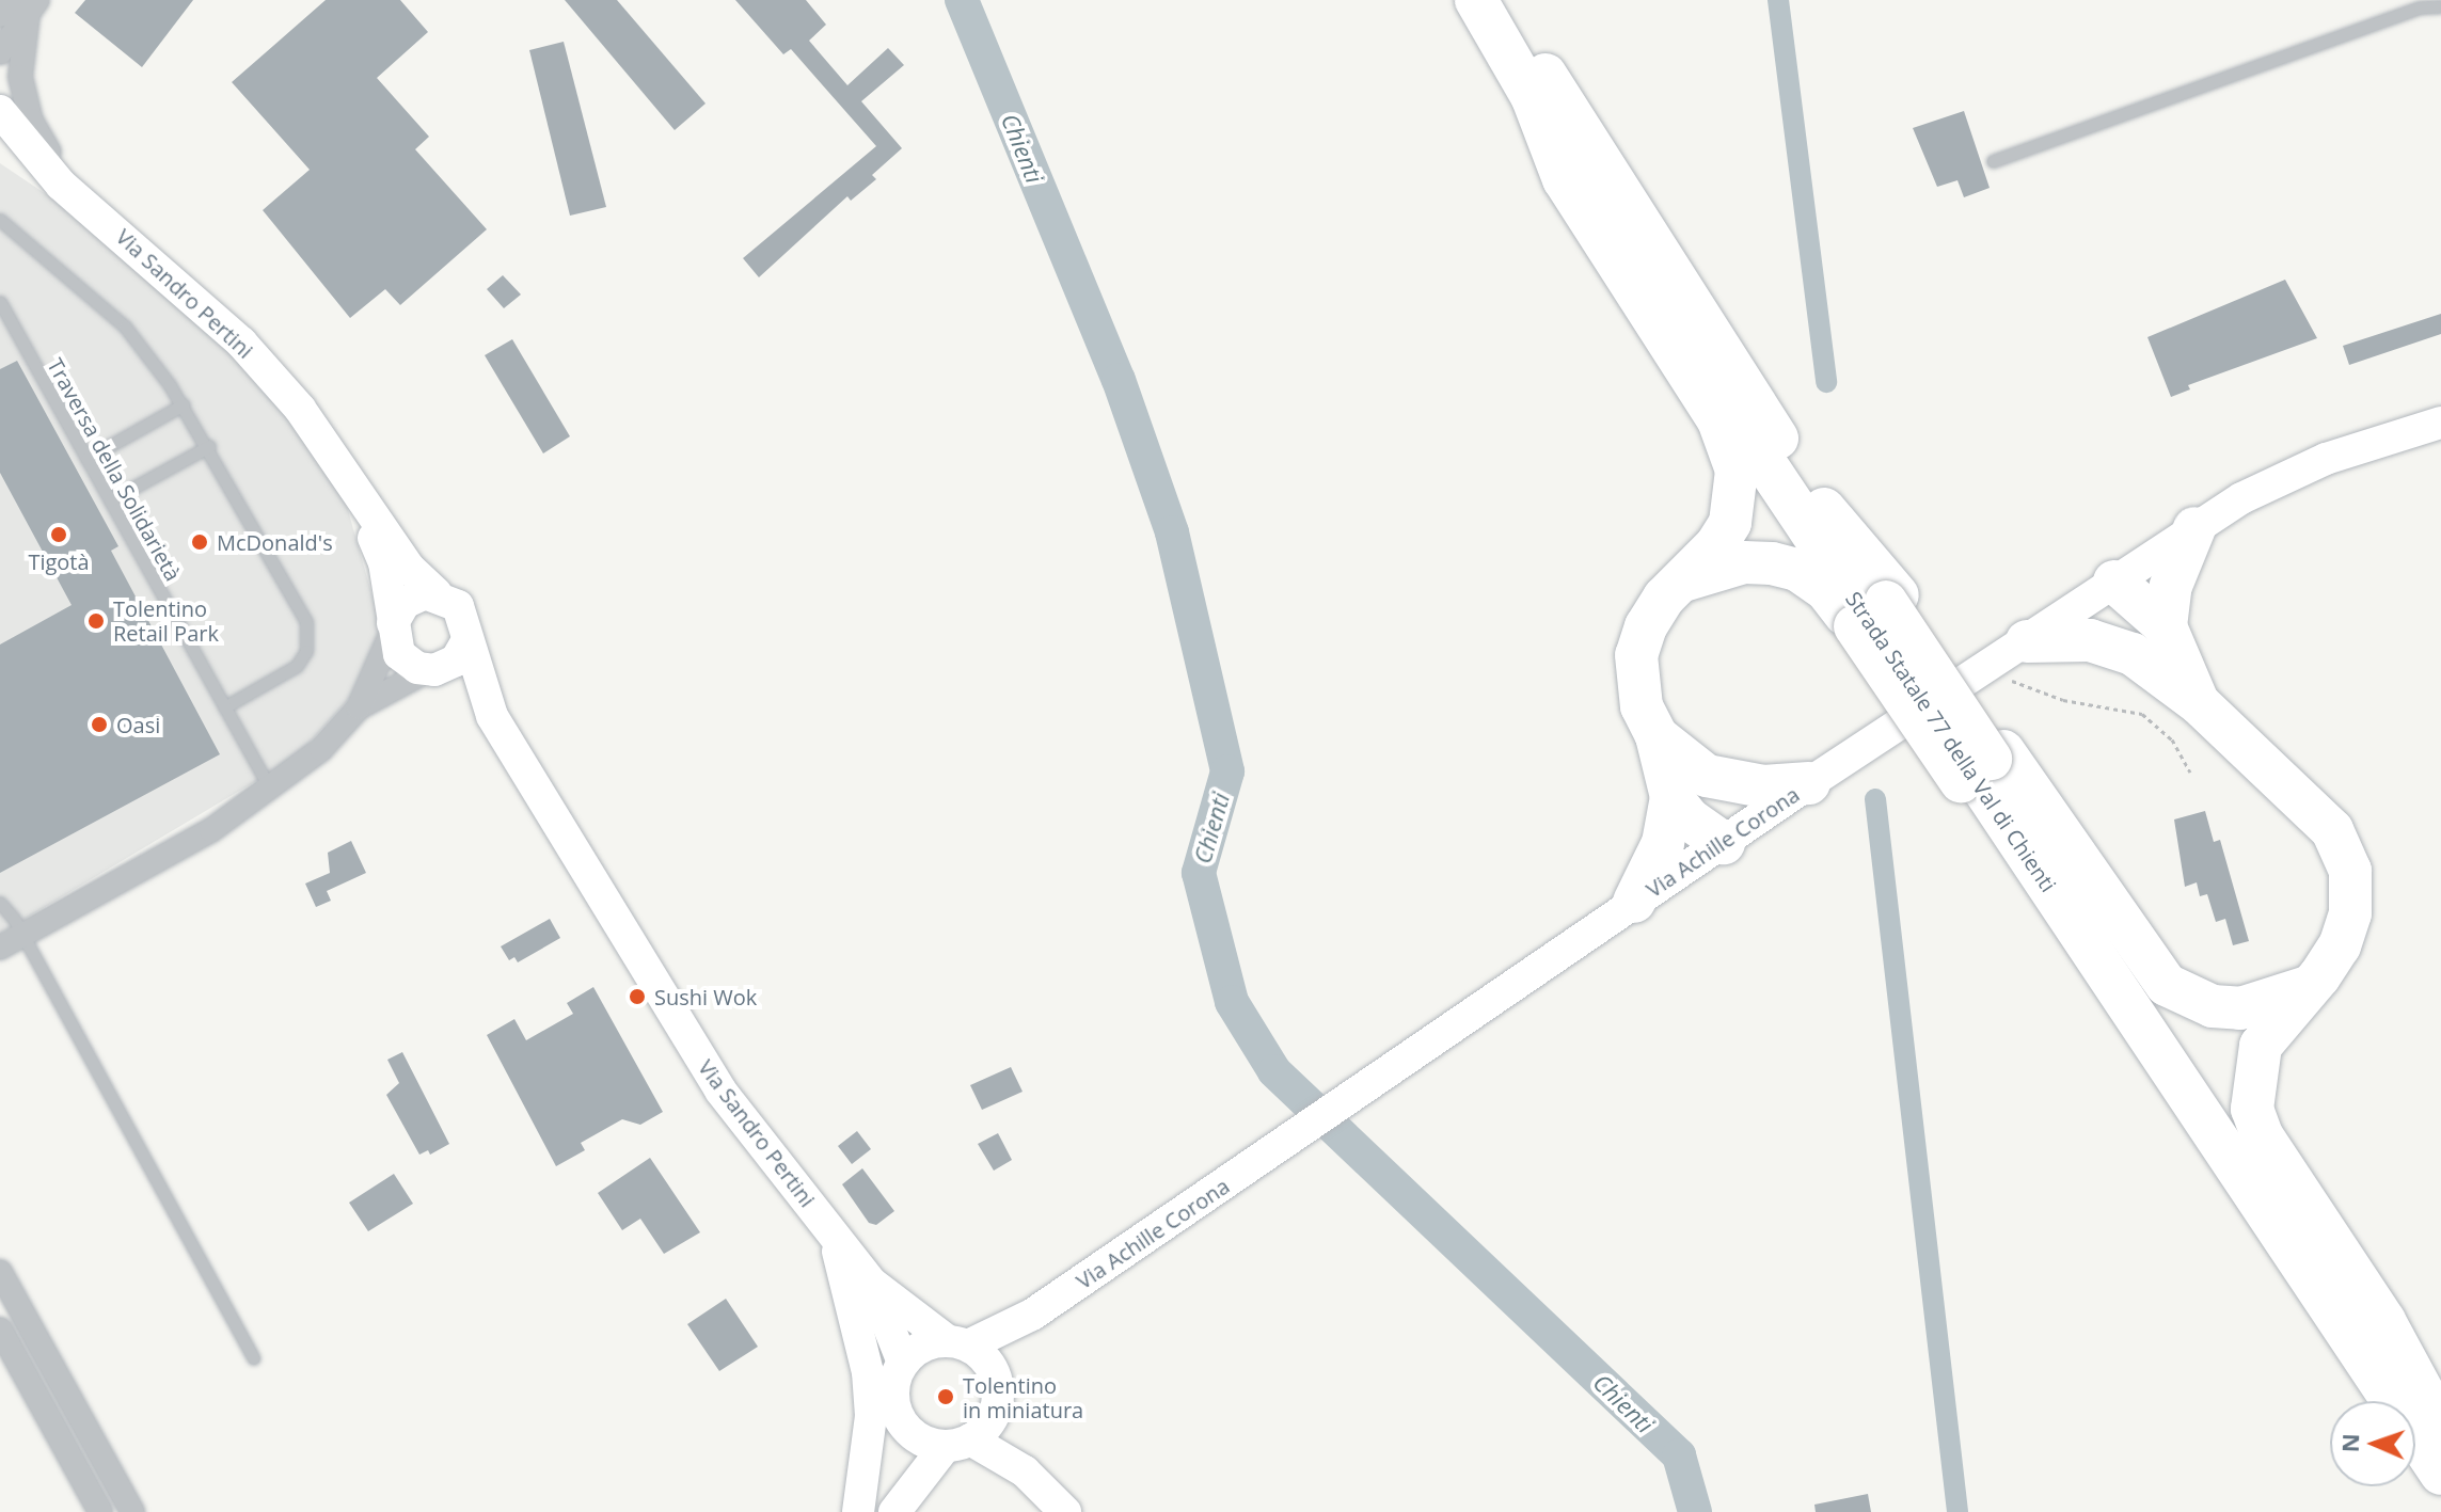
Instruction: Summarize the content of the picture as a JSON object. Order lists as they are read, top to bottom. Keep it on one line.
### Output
{"streets":{"highway":["Strada Statale 77 della Val di Chienti"],"main road":["Via Sandro Pertini","Via Achille Corona"],"lane":["Traversa della Solidarietà"]},"crossings":[["Via Sandro Pertini","Via Achille Corona"]],"water":["Chienti"],"places":["Tigotà","McDonald's","Tolentino Retail Park","Oasi","Sushi Wok","Tolentino in miniatura"],"north":"left"}
